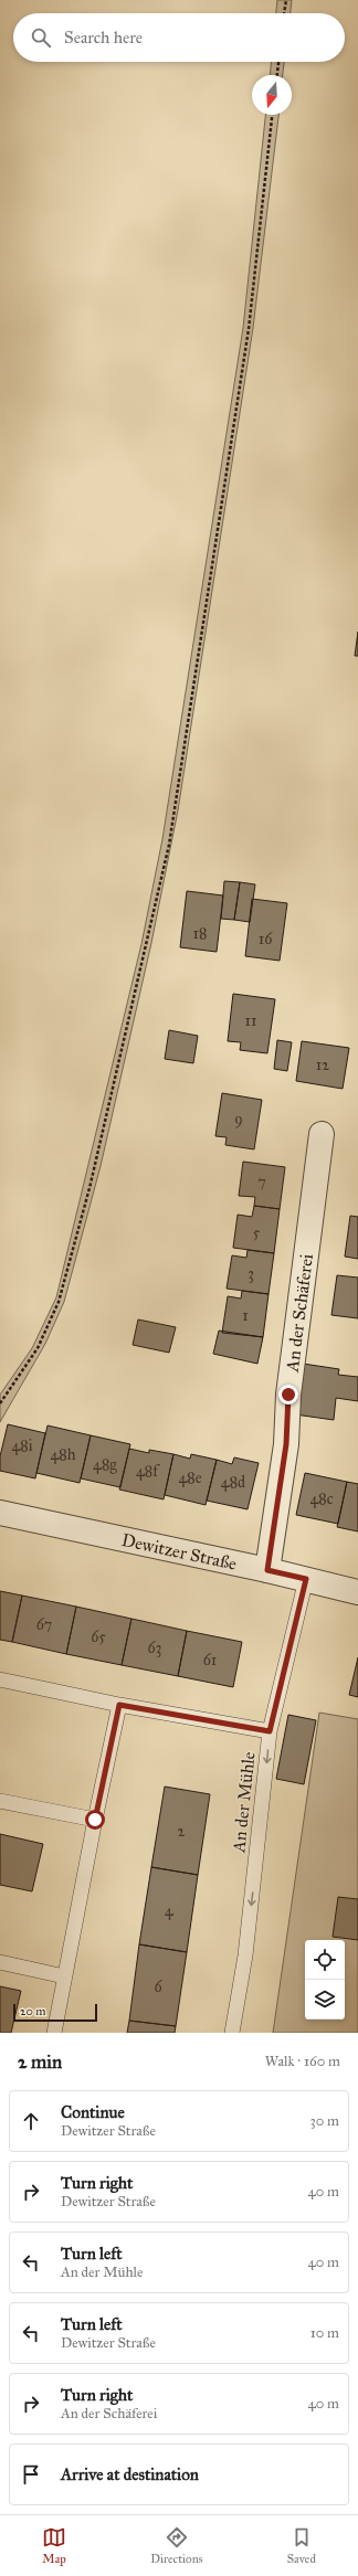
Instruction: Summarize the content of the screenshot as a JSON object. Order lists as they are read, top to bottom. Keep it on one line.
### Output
{"streets":{"street":["An der Schäferei","Dewitzer Straße"],"lane":["An der Mühle"]},"crossings":[["An der Schäferei","Dewitzer Straße"],["Dewitzer Straße","An der Mühle"]],"one_way":["An der Mühle"],"house_numbers":["18","16","11","12","9","7","5","3","1","48i","48h","48g","48f","48e","48d","48c","67","65","63","61","2","4","6"],"scale_bar":"20 m","north":"bottom","page":{"search":"Search here","scale":"20 m","heading":["2 min","Walk · 160 m"],"list":[["Continue","Dewitzer Straße","30 m"],["Turn right","Dewitzer Straße","40 m"],["Turn left","An der Mühle","40 m"],["Turn left","Dewitzer Straße","10 m"],["Turn right","An der Schäferei","40 m"],"Arrive at destination"],"nav":["Map","Directions","Saved"]}}
